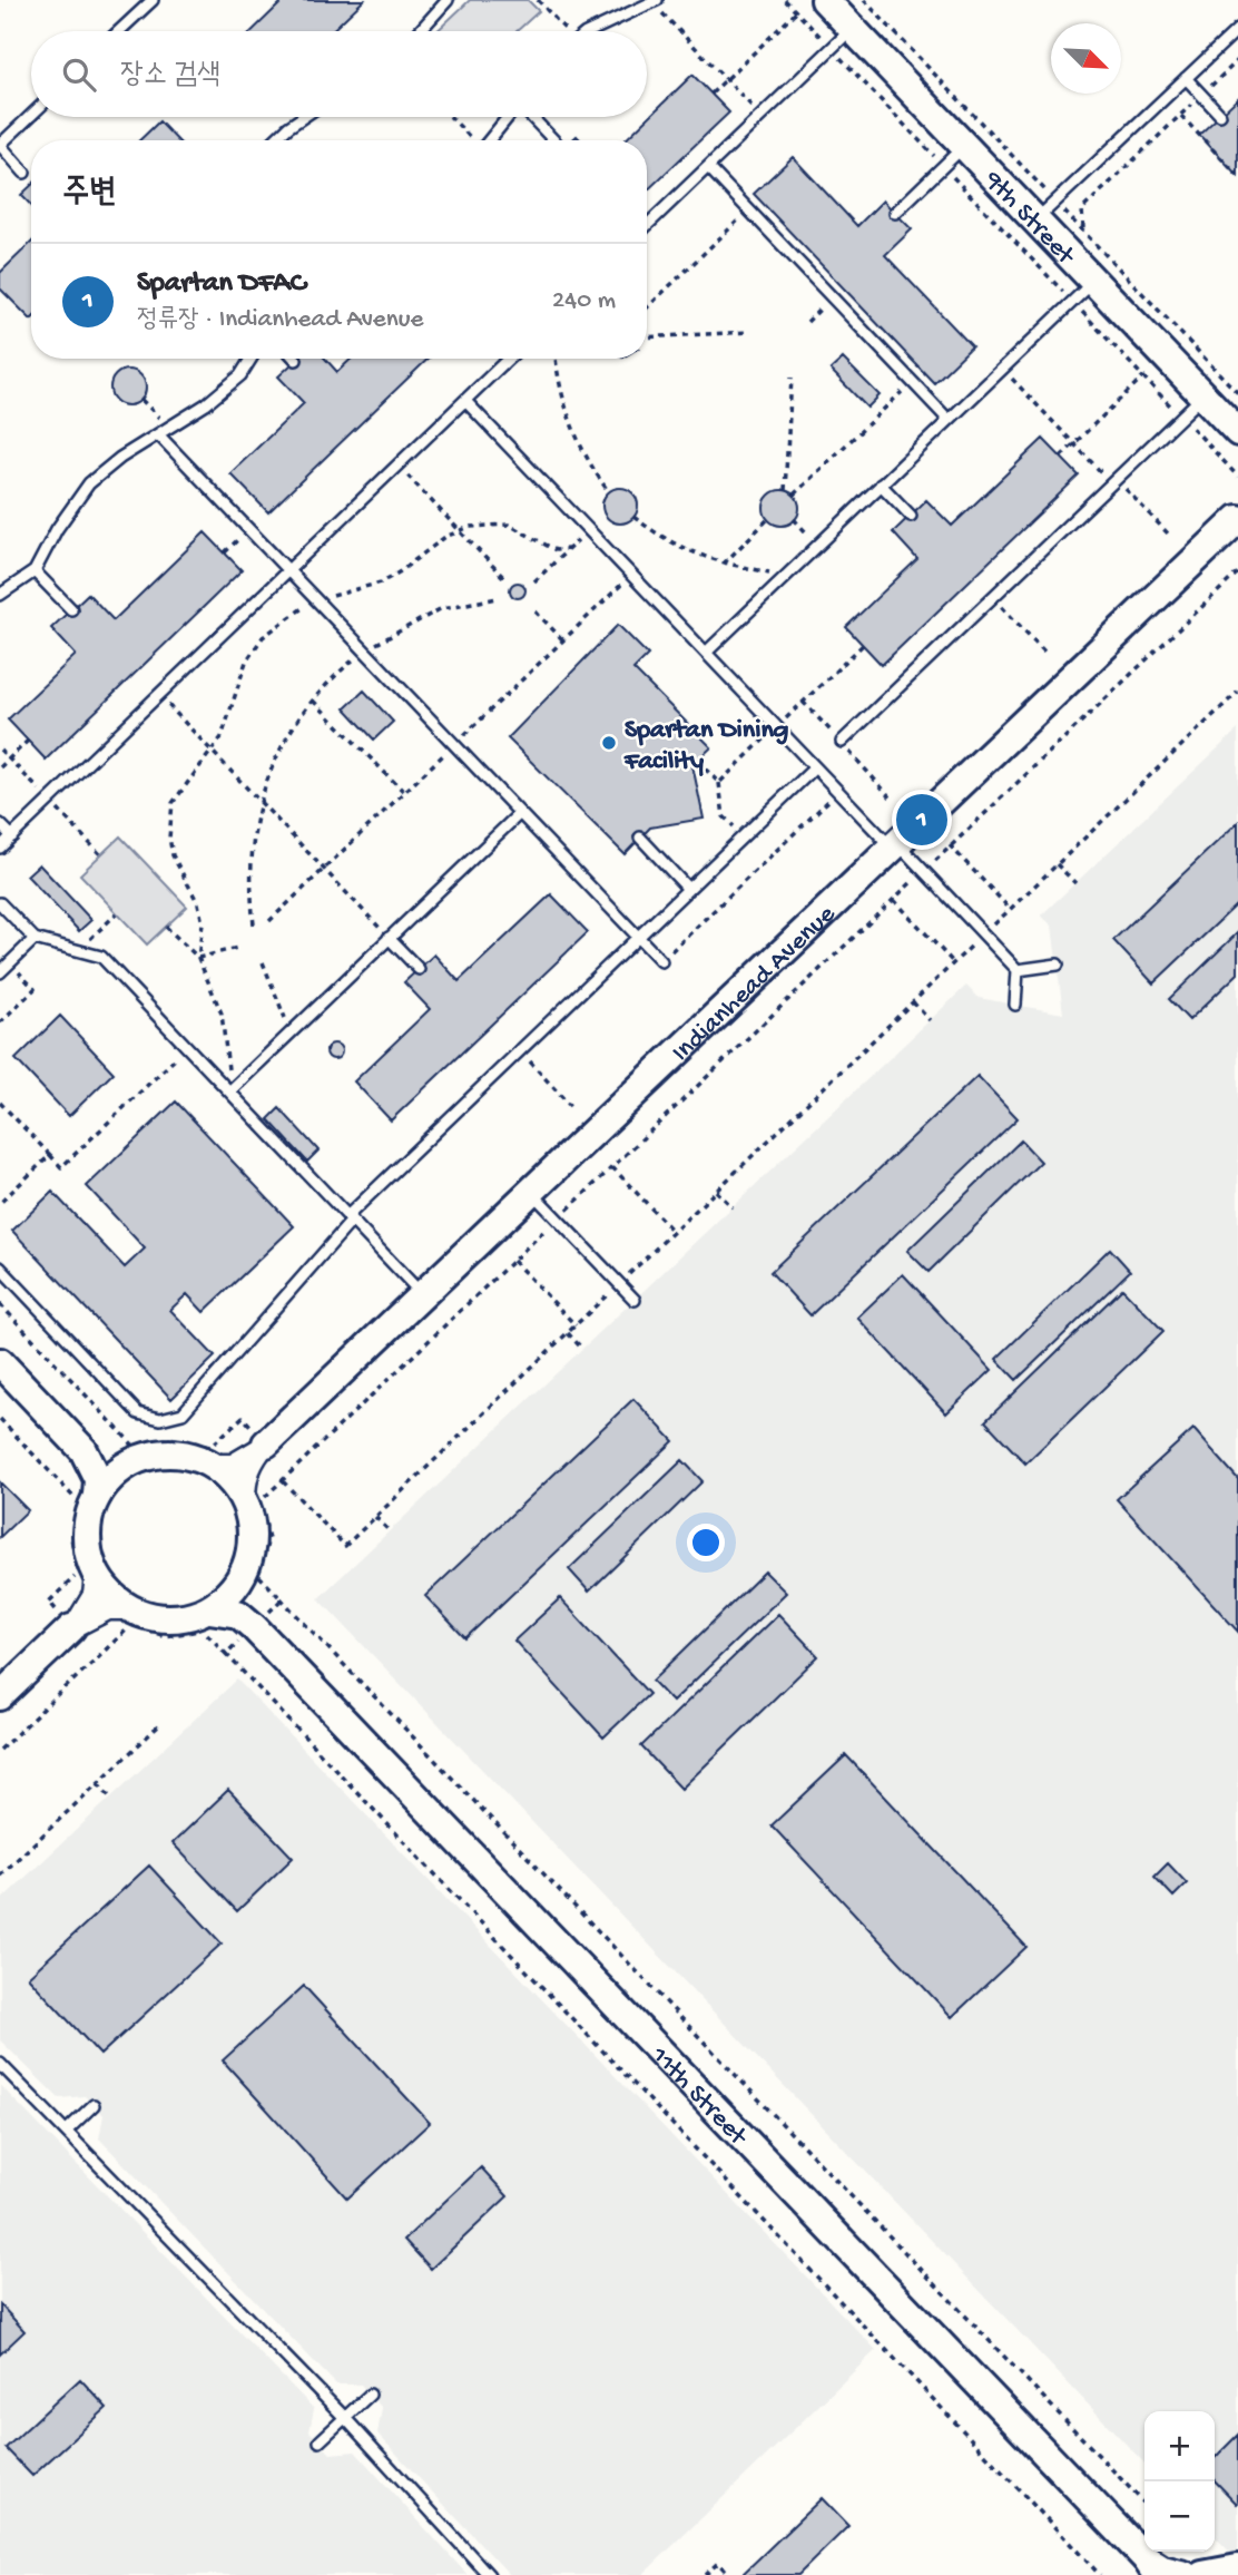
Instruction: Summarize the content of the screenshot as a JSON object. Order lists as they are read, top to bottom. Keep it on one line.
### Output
{"streets":{"main road":["9th Street","Indianhead Avenue","11th Street"]},"places":["Spartan Dining Facility"],"north":"bottom right","page":{"search":"장소 검색","heading":"주변","list":[{"mark":"1","name":"Spartan DFAC","note":"정류장 · Indianhead Avenue","value":"240 m"}],"pins":"1","map_buttons":["+","−"]}}
